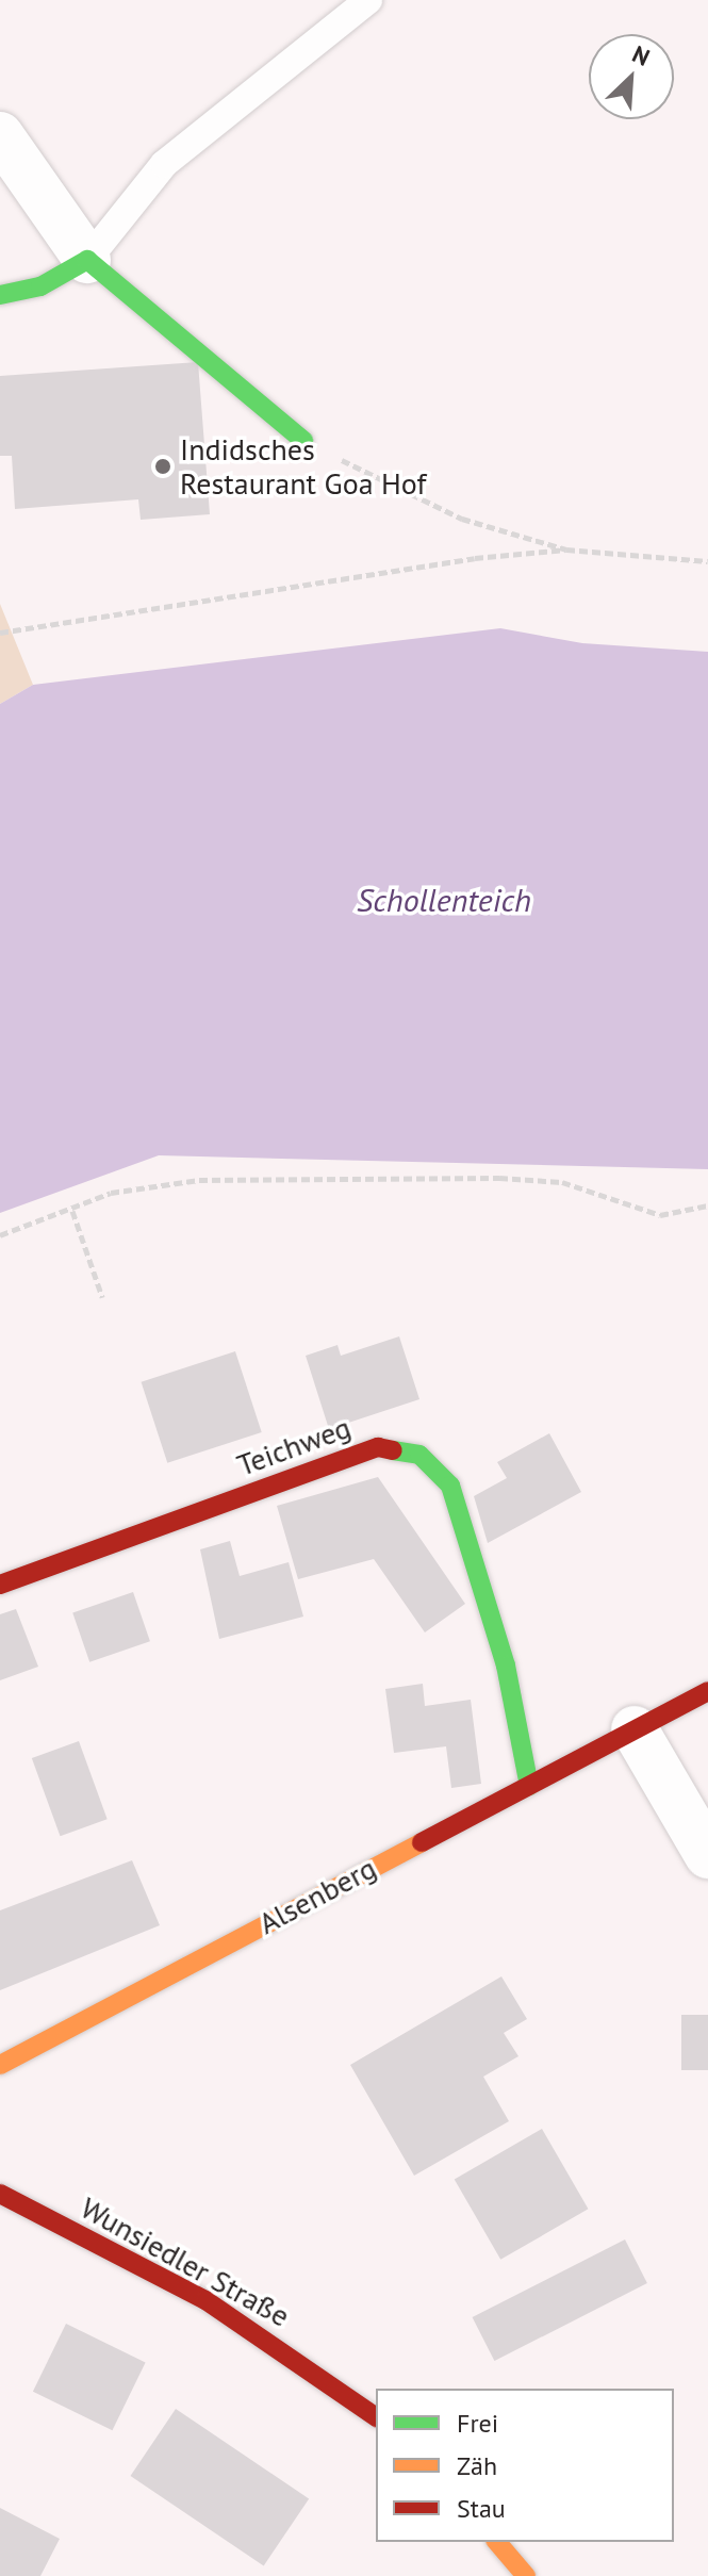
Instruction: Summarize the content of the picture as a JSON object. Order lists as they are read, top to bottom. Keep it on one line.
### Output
{"streets":{"street":["Teichweg","Alsenberg","Wunsiedler Straße"]},"crossings":[["Teichweg","Alsenberg"]],"water":["Schollenteich"],"places":["Indidsches Restaurant Goa Hof"],"legend":["Frei","Zäh","Stau"],"north":"top right"}
